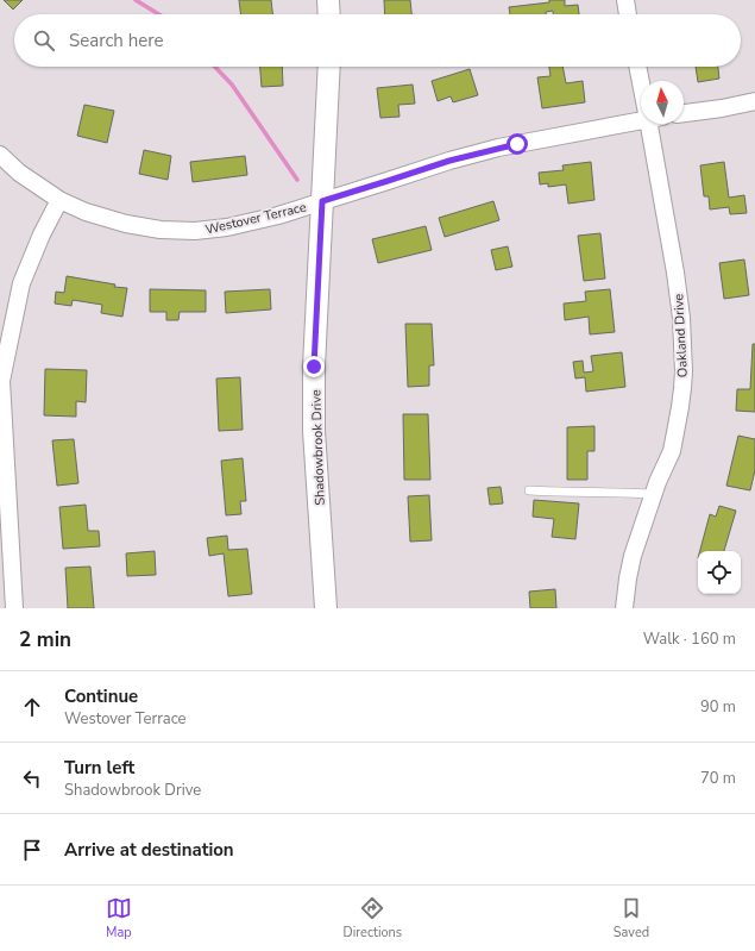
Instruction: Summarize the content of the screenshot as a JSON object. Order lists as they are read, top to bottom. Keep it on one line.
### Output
{"streets":{"street":["Westover Terrace","Oakland Drive","Shadowbrook Drive"]},"crossings":[["Westover Terrace","Shadowbrook Drive"]],"north":"top","page":{"search":"Search here","heading":["2 min","Walk · 160 m"],"list":[["Continue","Westover Terrace","90 m"],["Turn left","Shadowbrook Drive","70 m"],"Arrive at destination"],"nav":["Map","Directions","Saved"]}}
